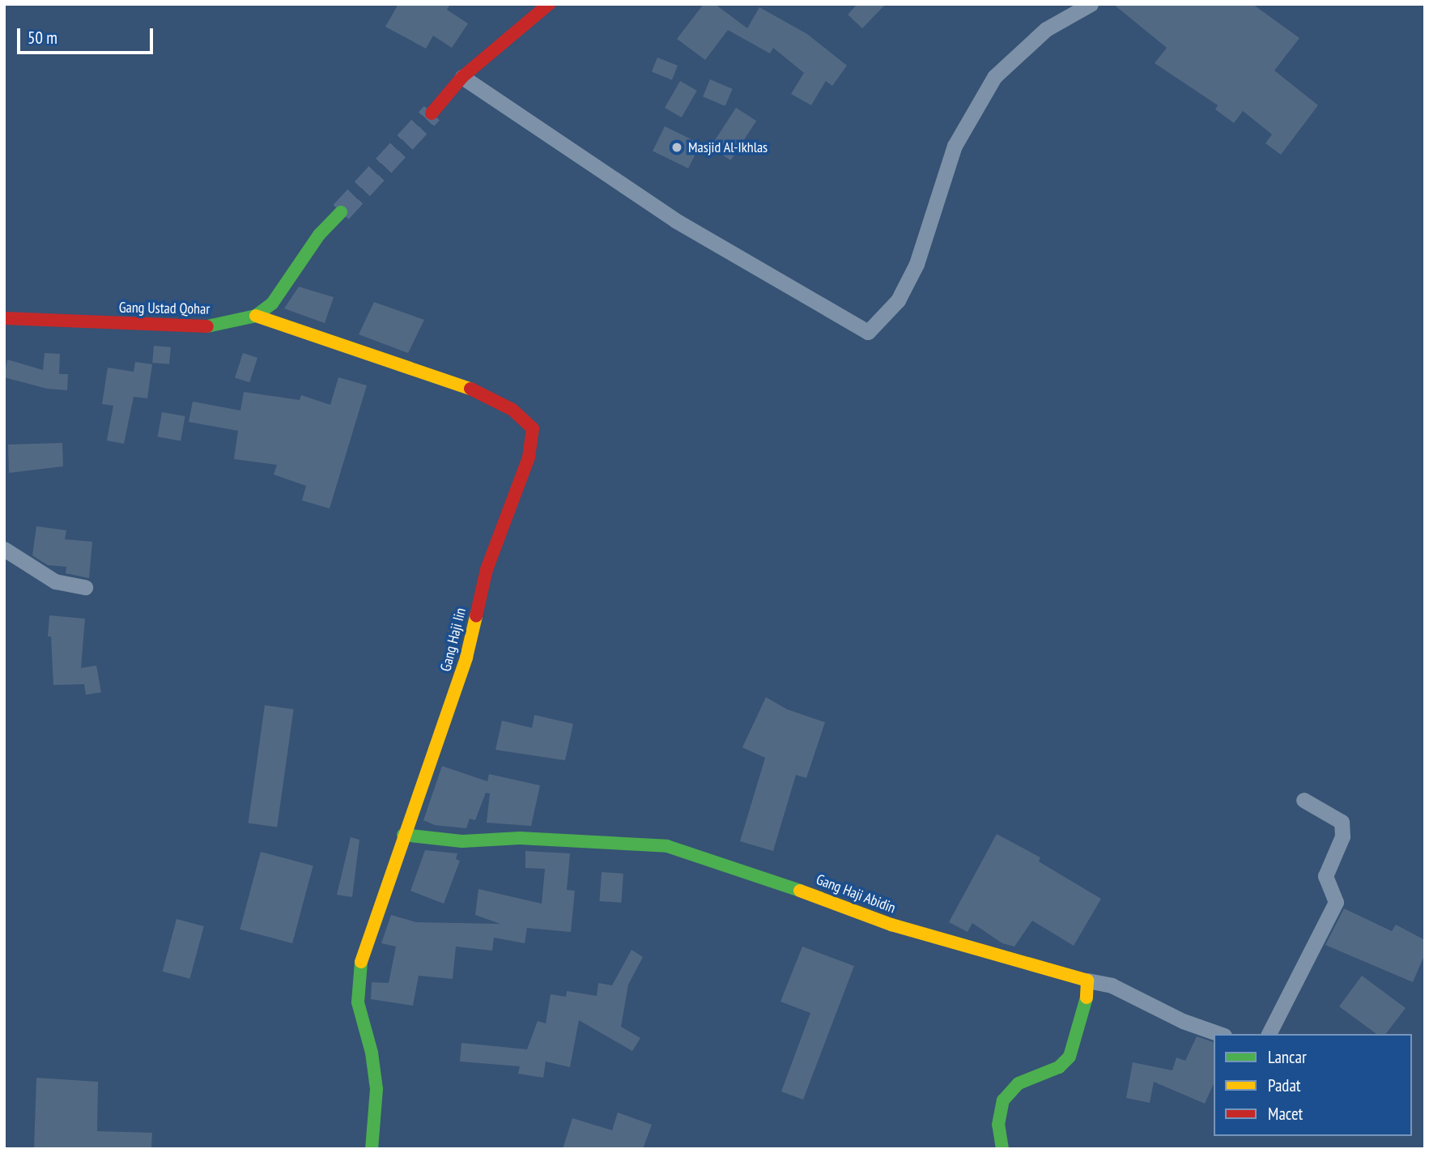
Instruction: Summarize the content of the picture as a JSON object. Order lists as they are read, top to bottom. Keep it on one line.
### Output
{"streets":{"street":["Gang Ustad Qohar","Gang Haji Iin","Gang Haji Abidin"]},"crossings":[["Gang Ustad Qohar","Gang Haji Iin"],["Gang Haji Iin","Gang Haji Abidin"]],"places":["Masjid Al-Ikhlas"],"legend":["Lancar","Padat","Macet"],"scale_bar":"50 m"}
